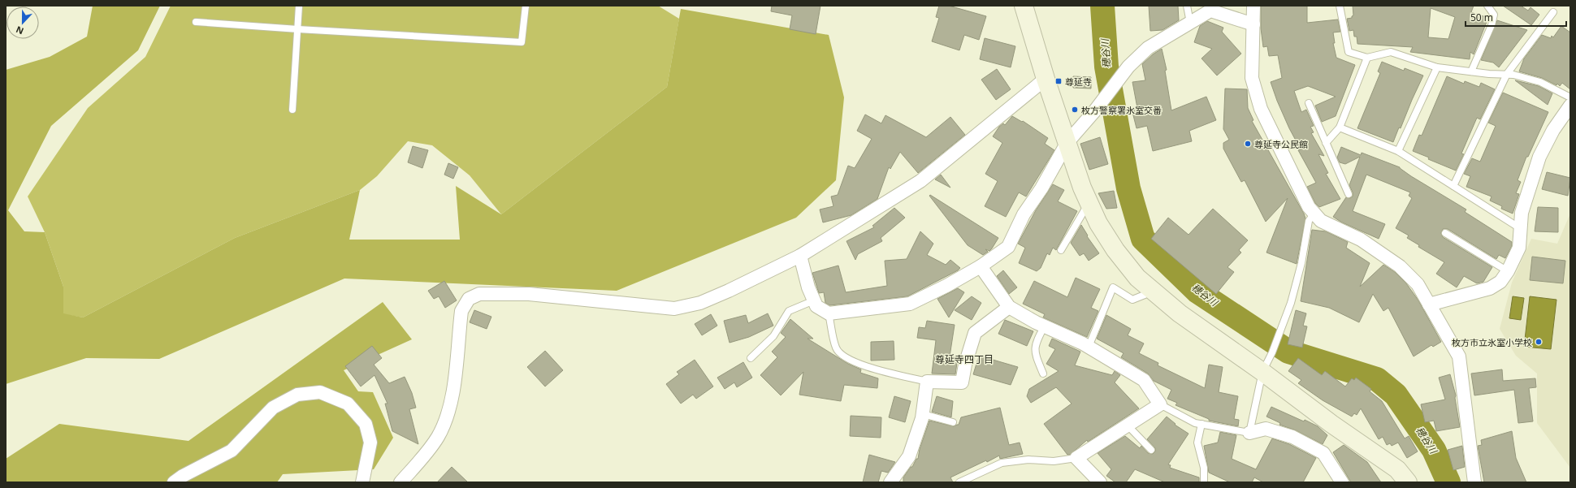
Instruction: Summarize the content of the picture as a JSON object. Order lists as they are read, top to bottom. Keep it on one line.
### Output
{"districts":["尊延寺四丁目"],"water":["穂谷川"],"places":{"transit":["尊延寺"],"other":["枚方警察署氷室交番","尊延寺公民館","枚方市立氷室小学校"]},"scale_bar":"50 m","north":"bottom"}
